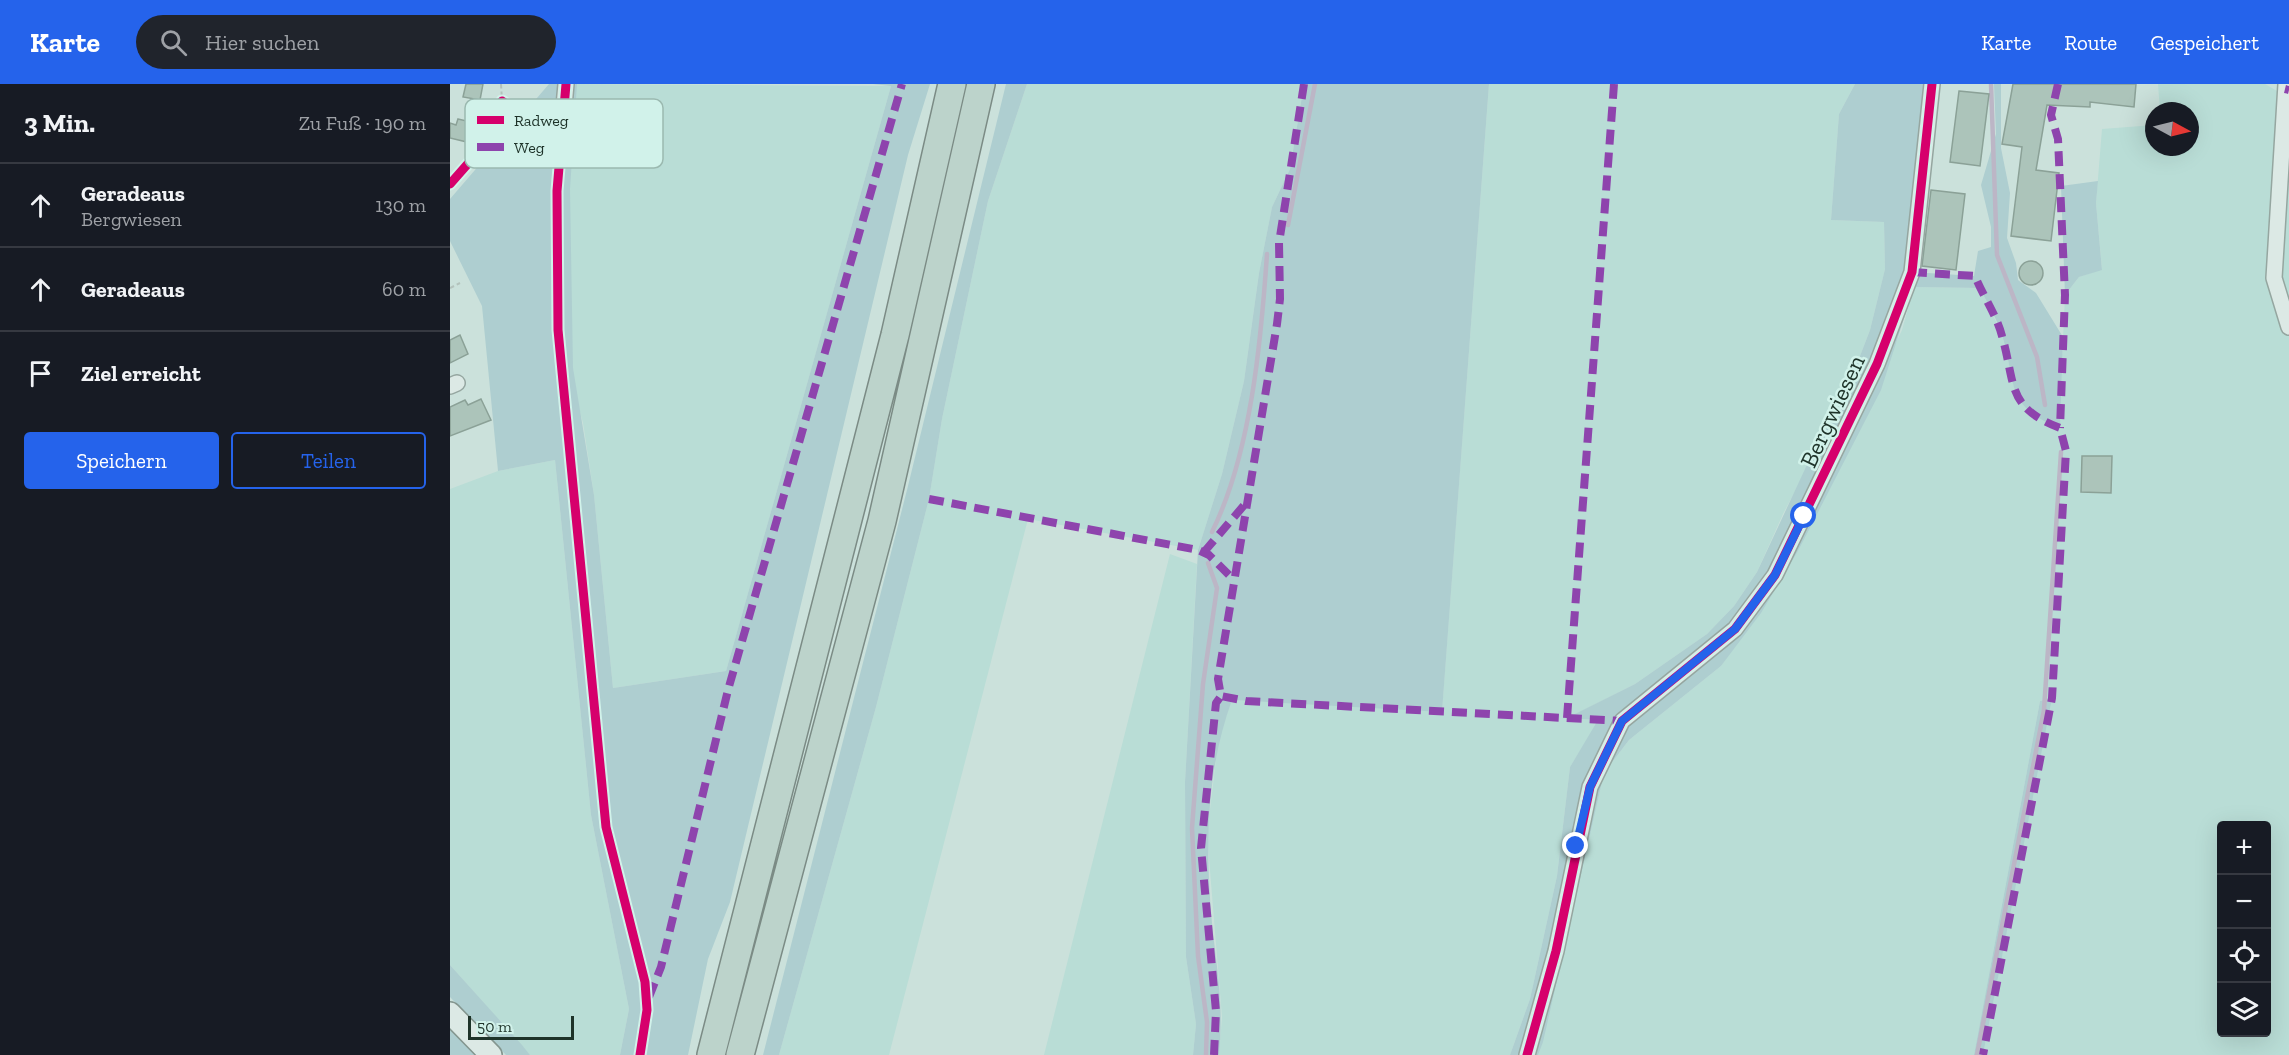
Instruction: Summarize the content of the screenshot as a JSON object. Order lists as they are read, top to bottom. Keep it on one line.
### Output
{"streets":{"street":["Bergwiesen"]},"legend":["Radweg","Weg"],"scale_bar":"50 m","north":"right","page":{"header":"Karte","search":"Hier suchen","nav":["Karte","Route","Gespeichert"],"heading":["3 Min.","Zu Fuß · 190 m"],"list":[["Geradeaus","Bergwiesen","130 m"],["Geradeaus","60 m"],"Ziel erreicht"],"buttons":["Speichern","Teilen"],"map_buttons":["+","−"],"scale":"50 m"}}
